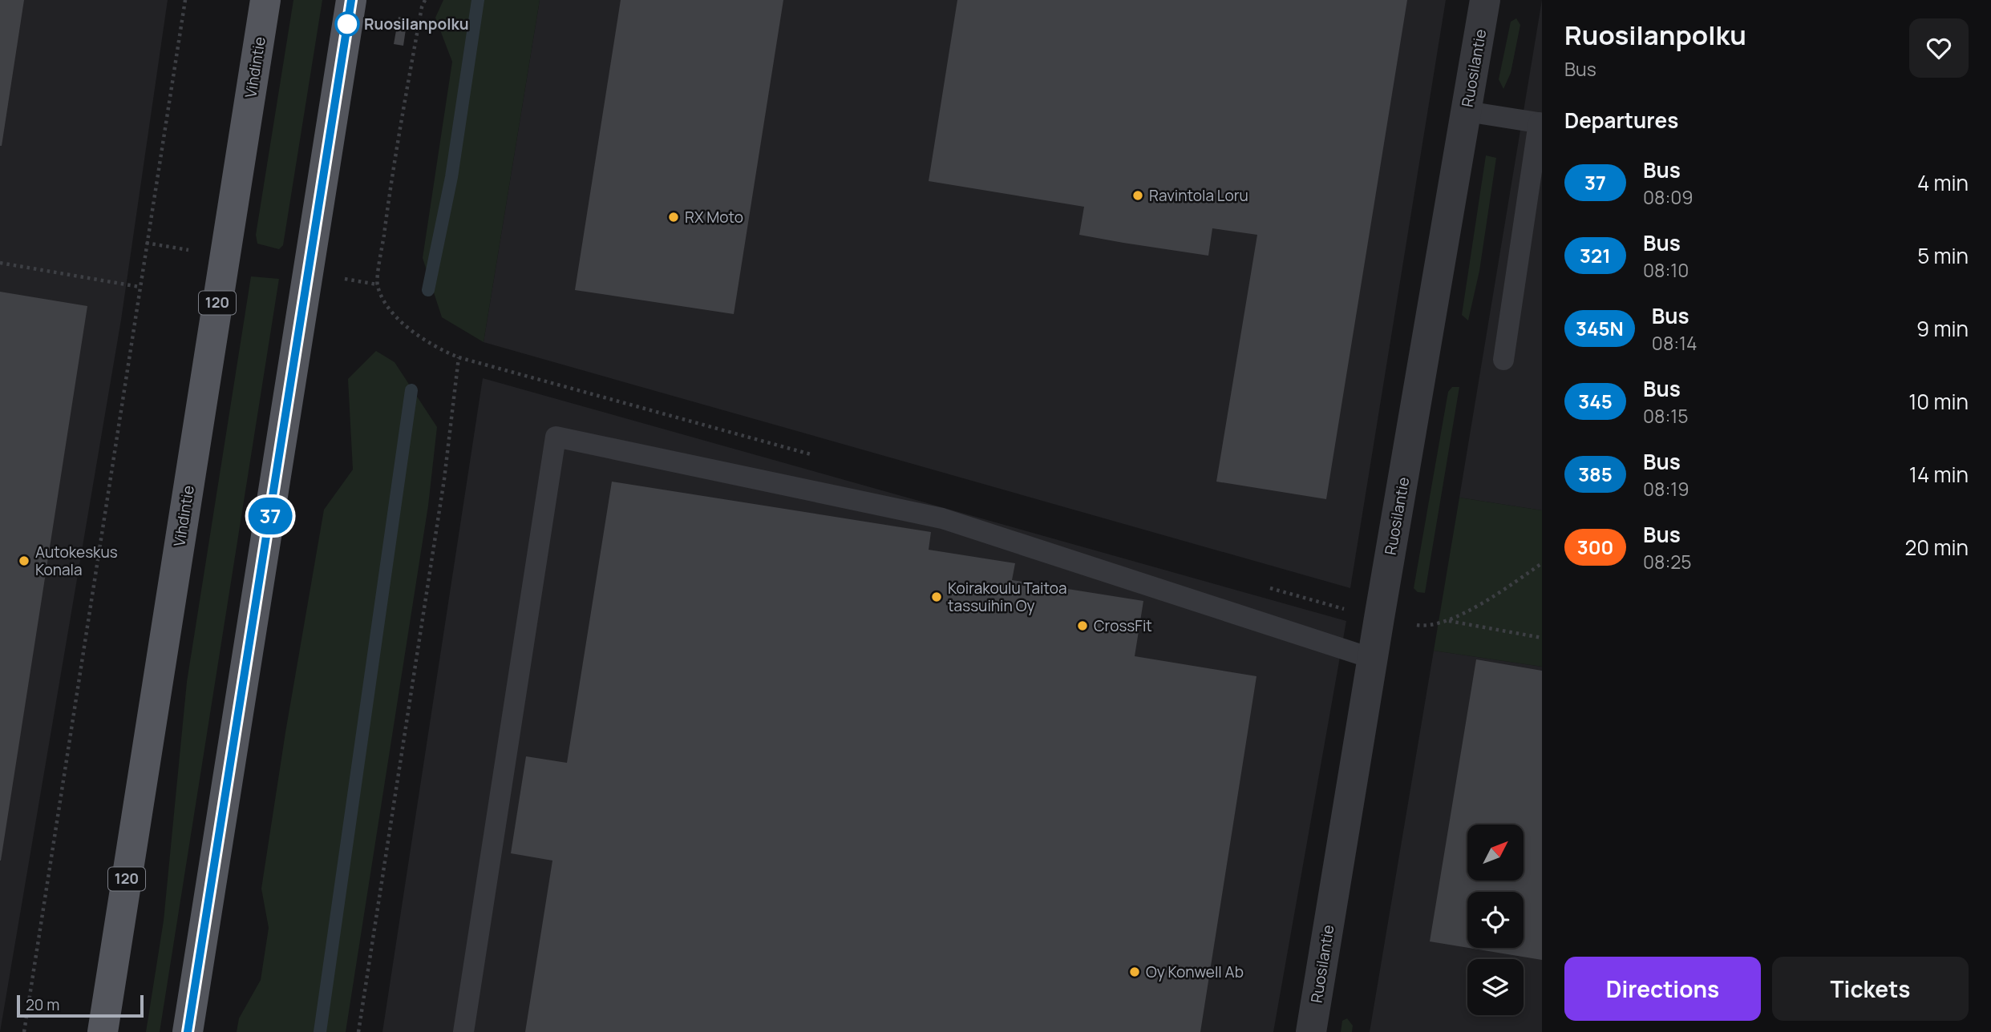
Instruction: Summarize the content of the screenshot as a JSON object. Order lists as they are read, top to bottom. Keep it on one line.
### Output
{"streets":{"main road":["Vihdintie","120"],"street":["Ruosilantie"]},"places":["Ruosilanpolku","Ravintola Loru","RX Moto","Autokeskus Konala","Koirakoulu Taitoa tassuihin Oy","CrossFit","Oy Konwell Ab"],"lines":["bus line 37"],"scale_bar":"20 m","north":"top right","page":{"on_map":"37","heading":[["Ruosilanpolku","Bus"],"Departures"],"list":[{"mark":"37","name":"Bus","note":"08:09","value":"4 min"},{"mark":"321","name":"Bus","note":"08:10","value":"5 min"},{"mark":"345N","name":"Bus","note":"08:14","value":"9 min"},{"mark":"345","name":"Bus","note":"08:15","value":"10 min"},{"mark":"385","name":"Bus","note":"08:19","value":"14 min"},{"mark":"300","name":"Bus","note":"08:25","value":"20 min"}],"buttons":["Directions","Tickets"],"scale":"20 m"}}
